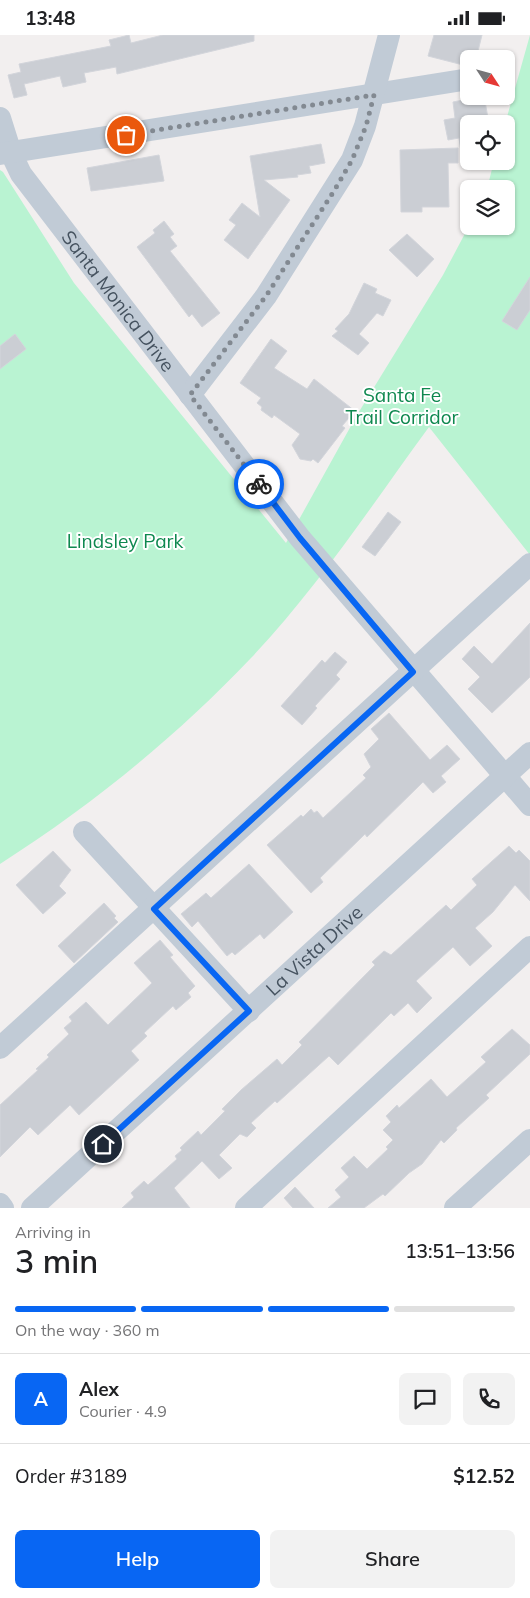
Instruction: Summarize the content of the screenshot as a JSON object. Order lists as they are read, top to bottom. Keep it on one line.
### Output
{"streets":{"street":["Santa Monica Drive","La Vista Drive"]},"crossings":[["Santa Monica Drive","La Vista Drive"]],"parks":["Santa Fe Trail Corridor","Lindsley Park"],"north":"bottom right","page":{"status":"13:48","heading":["3 min","Arriving in","13:51–13:56"],"panel":["Alex","Courier · 4.9","Order #3189","$12.52"],"bar":"On the way · 360 m","round":"A","buttons":["Help","Share"]}}
